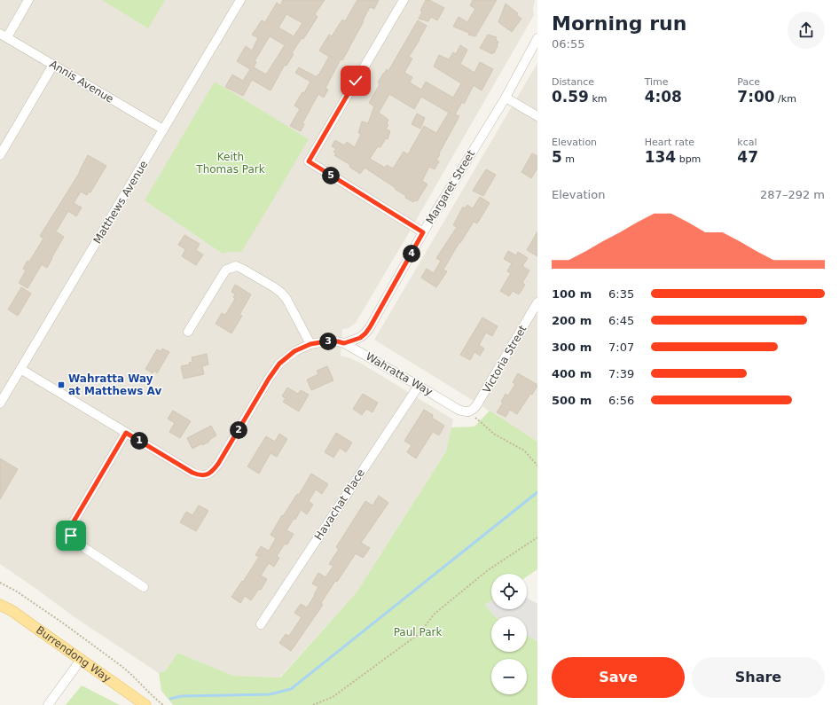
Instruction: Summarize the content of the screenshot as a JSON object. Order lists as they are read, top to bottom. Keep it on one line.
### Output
{"streets":{"main road":["Burrendong Way"],"street":["Annis Avenue","Margaret Street","Matthews Avenue","Victoria Street","Wahratta Way","Havachat Place"]},"crossings":[["Annis Avenue","Matthews Avenue"],["Margaret Street","Wahratta Way"],["Matthews Avenue","Wahratta Way"],["Victoria Street","Wahratta Way"],["Wahratta Way","Havachat Place"]],"parks":["Keith Thomas Park","Paul Park"],"places":{"transit":["Wahratta Way at Matthews Av"]},"page":{"heading":["Morning run","06:55"],"stats":[["Distance","0.59 km"],["Time","4:08"],["Pace","7:00 /km"],["Elevation","5 m"],["Heart rate","134 bpm"],["kcal","47"]],"pins":["5","4","3","2","1"],"chart":["Elevation","287–292 m"],"list":[{"name":"100 m","note":"6:35"},{"name":"200 m","note":"6:45"},{"name":"300 m","note":"7:07"},{"name":"400 m","note":"7:39"},{"name":"500 m","note":"6:56"}],"map_buttons":["+","−"],"buttons":["Save","Share"]}}
